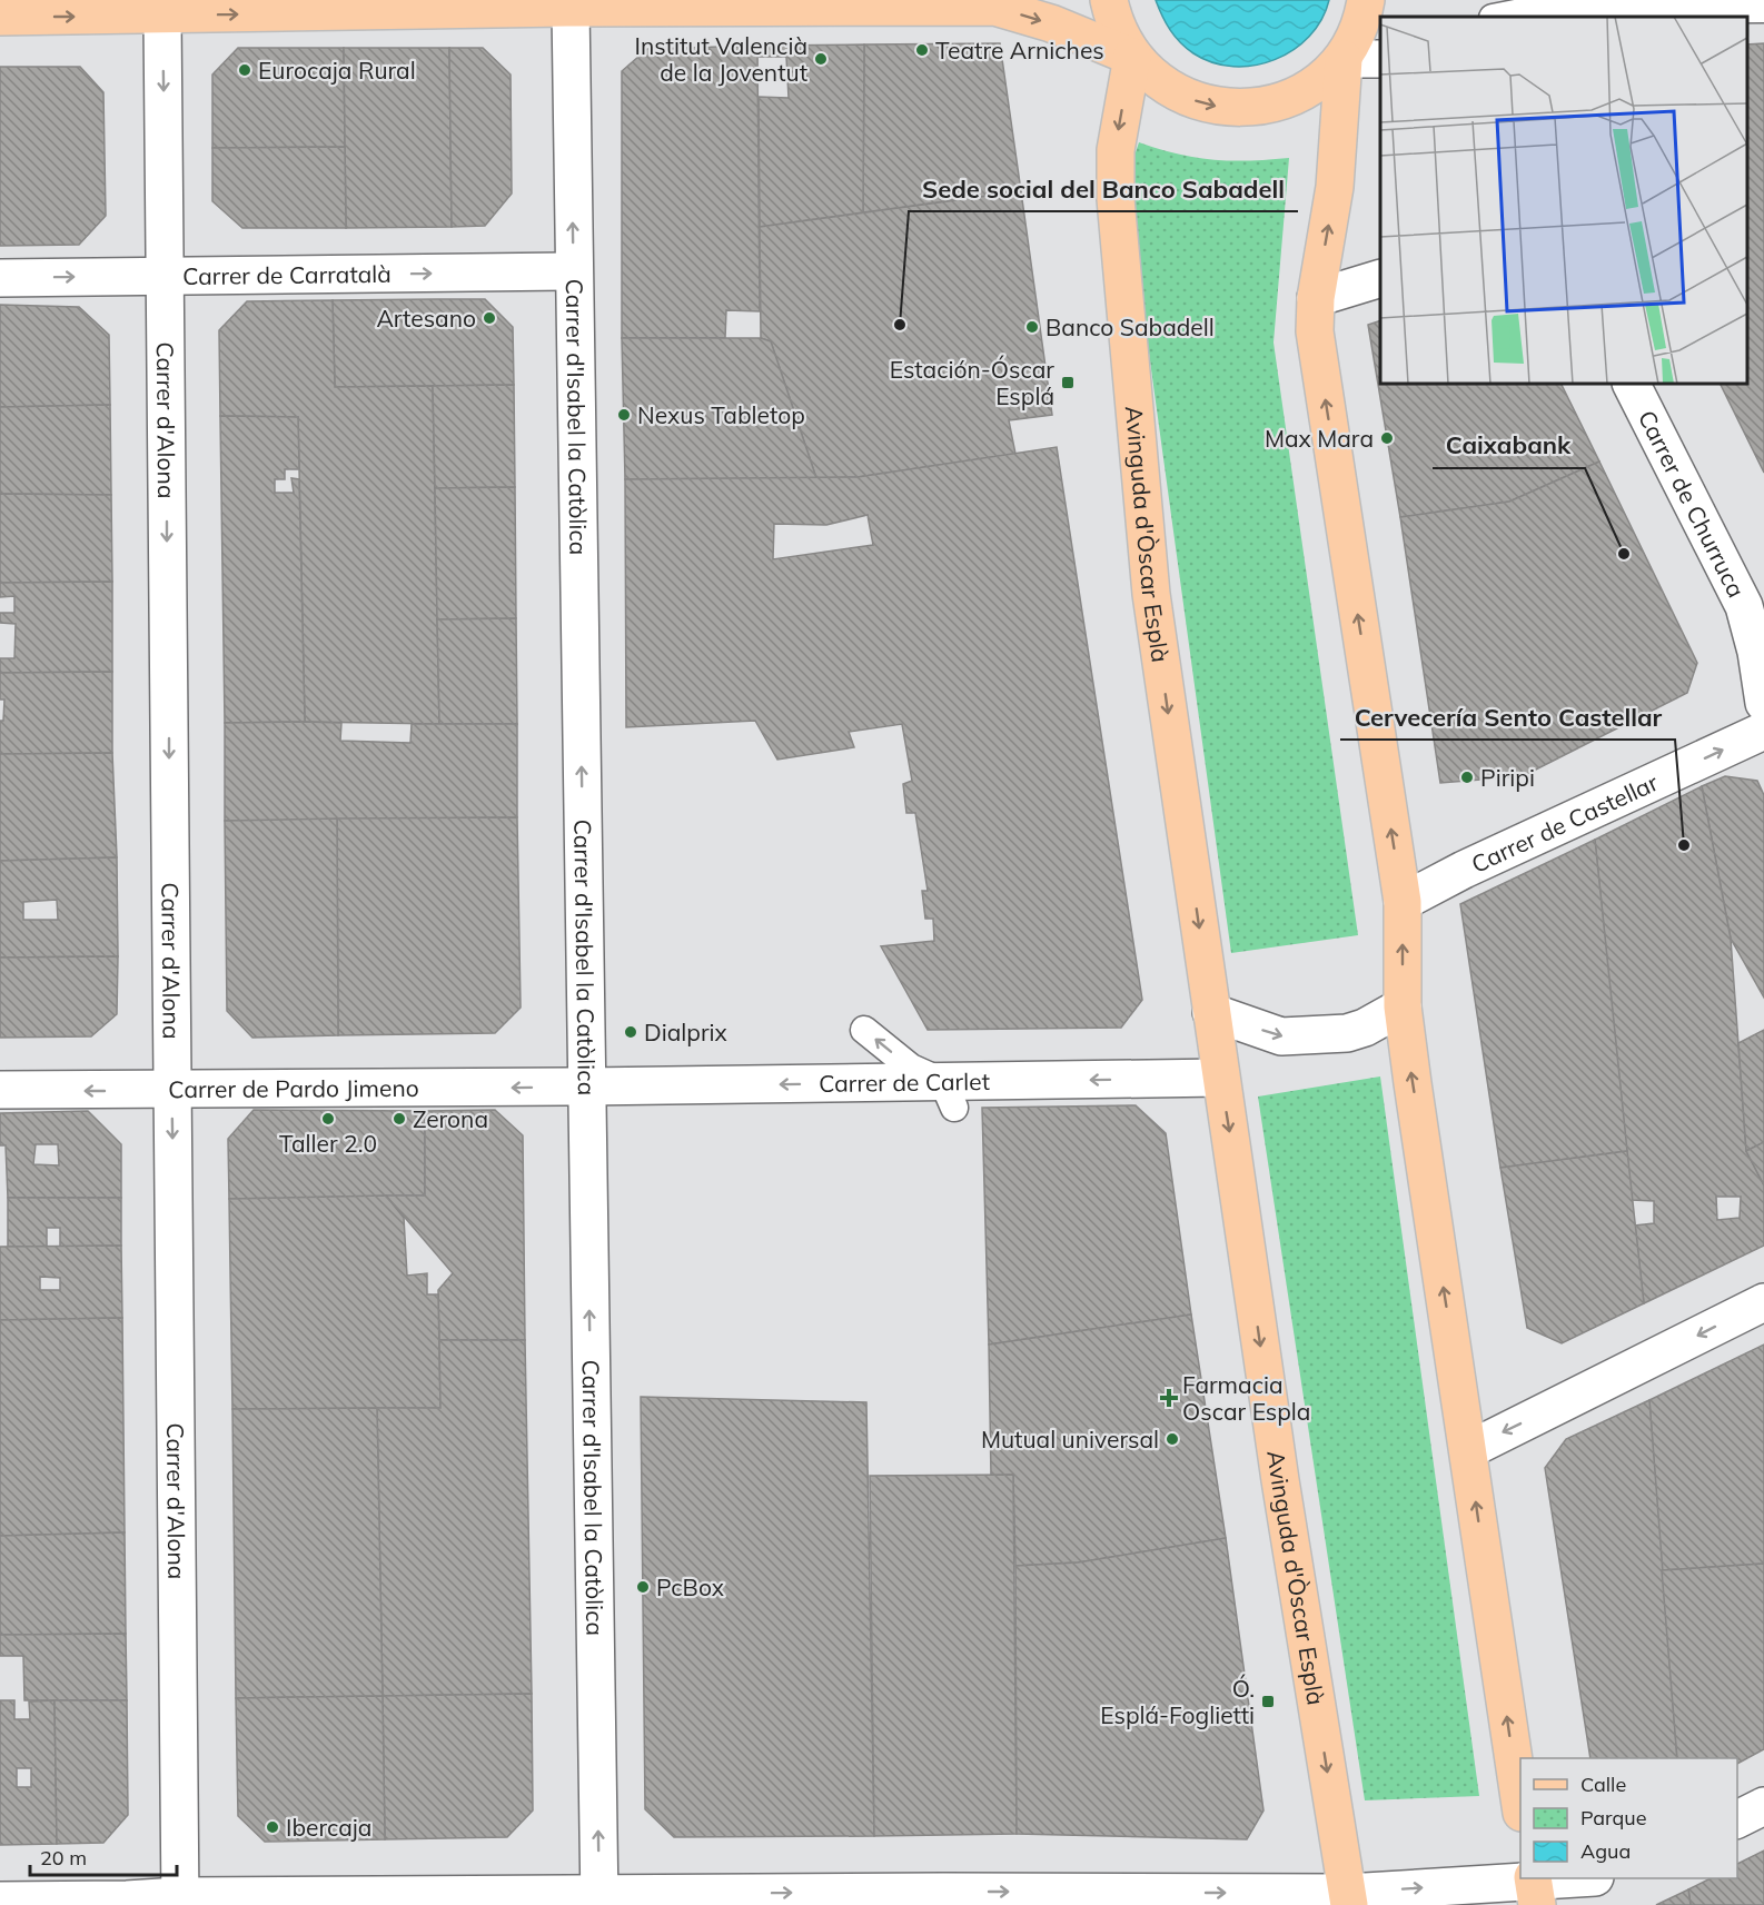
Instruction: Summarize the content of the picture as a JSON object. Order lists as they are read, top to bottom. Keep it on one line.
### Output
{"streets":{"main road":["Avinguda d'Òscar Esplà"],"street":["Carrer de Carratalà","Carrer d'Isabel la Catòlica","Carrer d'Alona","Carrer de Churruca","Carrer de Castellar","Carrer de Carlet","Carrer de Pardo Jimeno"]},"crossings":[["Carrer de Carratalà","Carrer d'Isabel la Catòlica"],["Carrer de Carratalà","Carrer d'Alona"],["Carrer d'Isabel la Catòlica","Carrer de Carlet"],["Carrer d'Isabel la Catòlica","Carrer de Pardo Jimeno"],["Carrer d'Alona","Carrer de Pardo Jimeno"],["Avinguda d'Òscar Esplà","Carrer de Carlet"],["Carrer de Carlet","Carrer de Pardo Jimeno"]],"one_way":["Carrer de Carratalà","Carrer d'Isabel la Catòlica","Carrer d'Alona","Carrer de Castellar","Carrer de Carlet","Carrer de Pardo Jimeno"],"places":{"other":["Teatre Arniches","Institut Valencià de la Joventut","Eurocaja Rural","Artesano","Sede social del Banco Sabadell","Banco Sabadell","Nexus Tabletop","Max Mara","Caixabank","Piripi","Cervecería Sento Castellar","Dialprix","Taller 2.0","Zerona","Mutual universal","PcBox","Ibercaja"],"transit":["Estación-Óscar Esplá","Ó. Esplá-Foglietti"],"health":["Farmacia Oscar Espla"]},"legend":["Calle","Parque","Agua"],"scale_bar":"20 m"}
